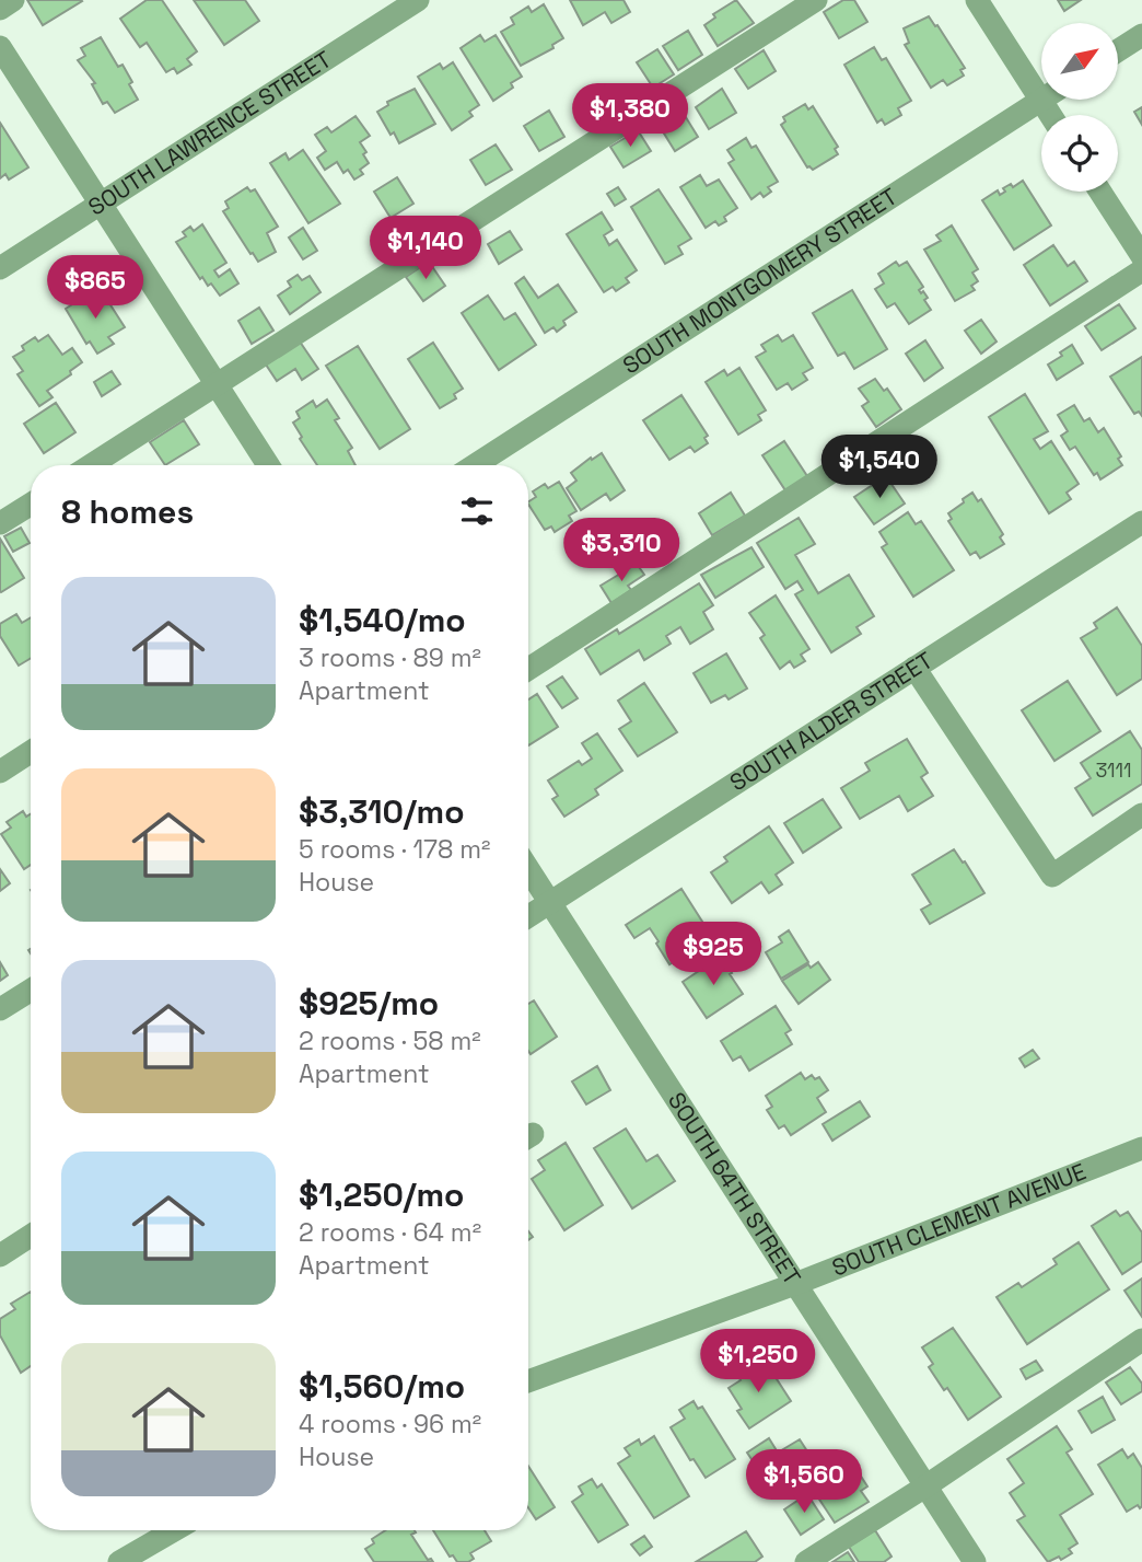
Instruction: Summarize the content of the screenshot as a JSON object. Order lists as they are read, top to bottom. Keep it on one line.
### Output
{"streets":{"street":["SOUTH LAWRENCE STREET","SOUTH MONTGOMERY STREET","SOUTH ALDER STREET","SOUTH 64TH STREET","SOUTH CLEMENT AVENUE"]},"crossings":[["SOUTH ALDER STREET","SOUTH 64TH STREET"],["SOUTH 64TH STREET","SOUTH CLEMENT AVENUE"]],"house_numbers":["3111"],"north":"top right","page":{"price":["$1,380","$1,140","$865","$1,540","$3,310","$925","$1,250","$1,560"],"heading":"8 homes","list":[{"name":"$1,540/mo","note":"3 rooms · 89 m² · Apartment"},{"name":"$3,310/mo","note":"5 rooms · 178 m² · House"},{"name":"$925/mo","note":"2 rooms · 58 m² · Apartment"},{"name":"$1,250/mo","note":"2 rooms · 64 m² · Apartment"},{"name":"$1,560/mo","note":"4 rooms · 96 m² · House"}]}}
